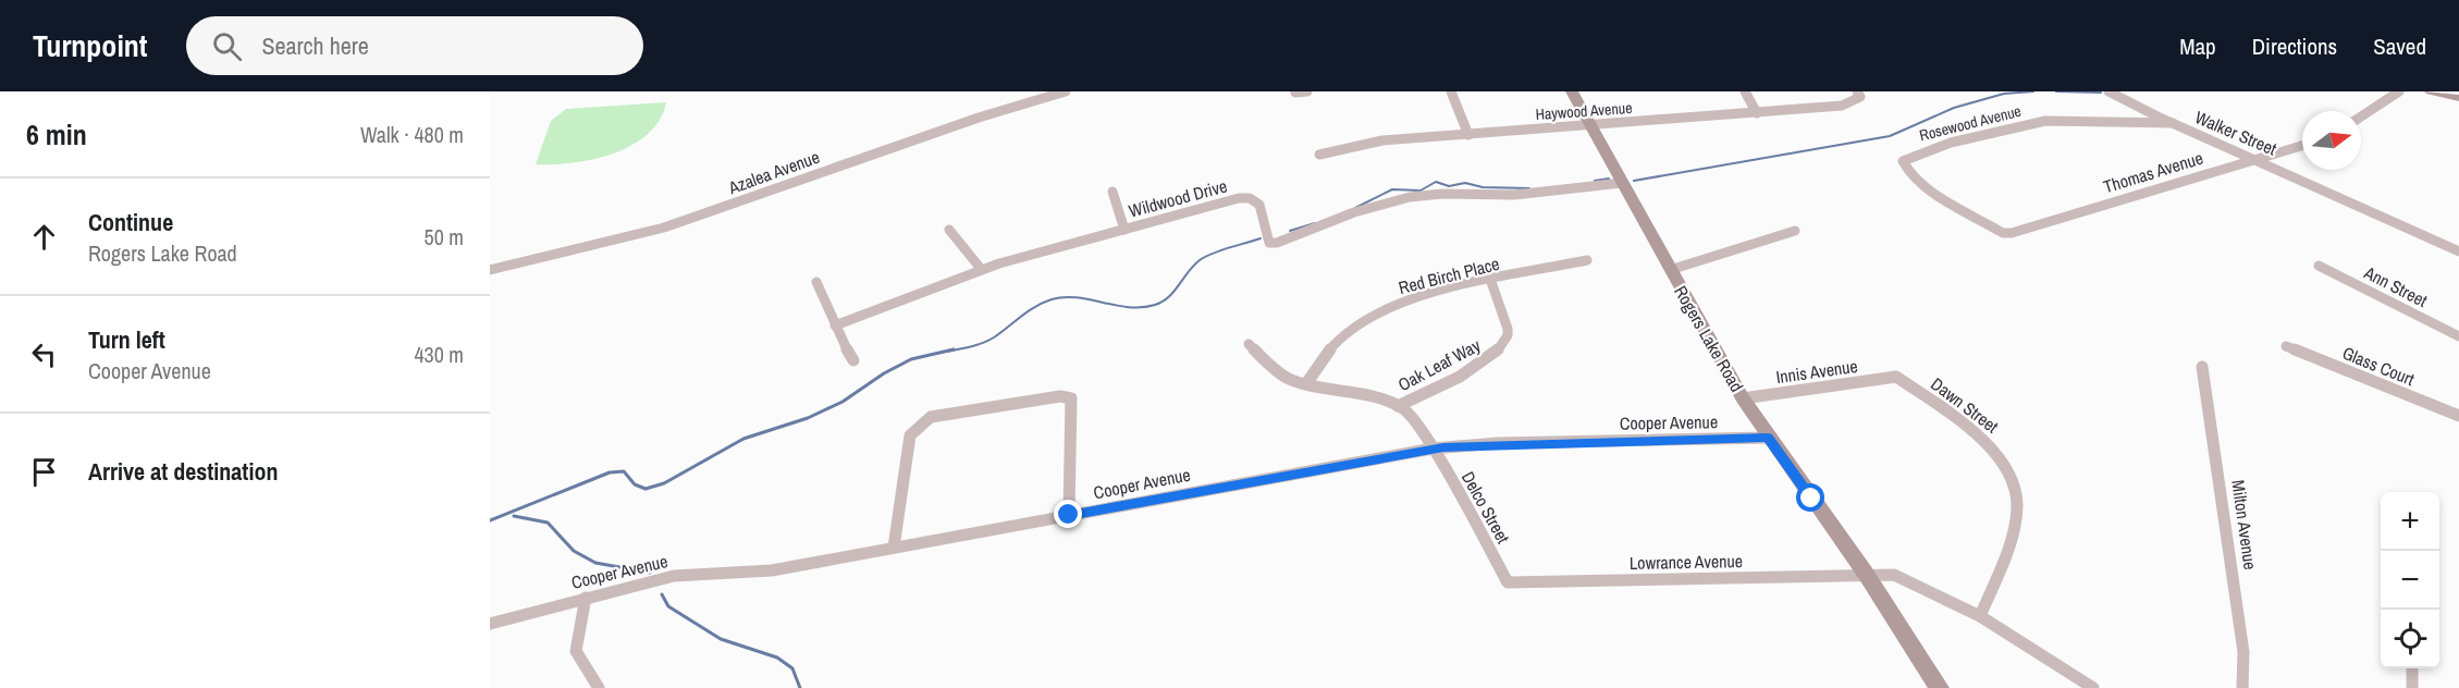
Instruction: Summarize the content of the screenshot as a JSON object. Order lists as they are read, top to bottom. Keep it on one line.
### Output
{"streets":{"main road":["Rogers Lake Road"],"street":["Haywood Avenue","Rosewood Avenue","Walker Street","Azalea Avenue","Thomas Avenue","Wildwood Drive","Red Birch Place","Ann Street","Oak Leaf Way","Glass Court","Innis Avenue","Dawn Street","Cooper Avenue","Delco Street","Milton Avenue","Lowrance Avenue"]},"crossings":[["Haywood Avenue","Rogers Lake Road"],["Rosewood Avenue","Walker Street"],["Rosewood Avenue","Thomas Avenue"],["Walker Street","Thomas Avenue"],["Wildwood Drive","Rogers Lake Road"],["Red Birch Place","Oak Leaf Way"],["Rogers Lake Road","Innis Avenue"],["Rogers Lake Road","Cooper Avenue"],["Rogers Lake Road","Lowrance Avenue"],["Oak Leaf Way","Delco Street"],["Innis Avenue","Dawn Street"],["Cooper Avenue","Delco Street"],["Delco Street","Lowrance Avenue"]],"north":"right","page":{"header":"Turnpoint","search":"Search here","nav":["Map","Directions","Saved"],"heading":["6 min","Walk · 480 m"],"list":[["Continue","Rogers Lake Road","50 m"],["Turn left","Cooper Avenue","430 m"],"Arrive at destination"],"map_buttons":["+","−"]}}
